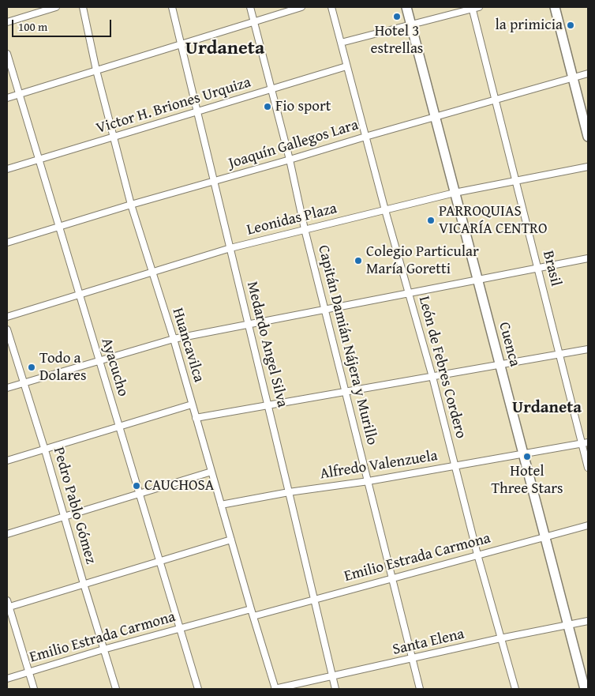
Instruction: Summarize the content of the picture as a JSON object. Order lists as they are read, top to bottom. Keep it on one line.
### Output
{"streets":{"main road":["Cuenca"],"street":["Victor H. Briones Urquiza","Joaquín Gallegos Lara","Leonidas Plaza","Brasil","Medardo Angel Silva","Huancavilca","Capitán Damián Nájera y Murillo","Ayacucho","León de Febres Cordero","Alfredo Valenzuela","Pedro Pablo Gómez","Emilio Estrada Carmona","Santa Elena"]},"crossings":[["Victor H. Briones Urquiza","Medardo Angel Silva"],["Victor H. Briones Urquiza","Huancavilca"],["Victor H. Briones Urquiza","Capitán Damián Nájera y Murillo"],["Victor H. Briones Urquiza","Ayacucho"],["Victor H. Briones Urquiza","León de Febres Cordero"],["Joaquín Gallegos Lara","Brasil"],["Joaquín Gallegos Lara","Medardo Angel Silva"],["Joaquín Gallegos Lara","Cuenca"],["Joaquín Gallegos Lara","Huancavilca"],["Joaquín Gallegos Lara","Capitán Damián Nájera y Murillo"],["Joaquín Gallegos Lara","Ayacucho"],["Joaquín Gallegos Lara","León de Febres Cordero"],["Leonidas Plaza","Brasil"],["Leonidas Plaza","Medardo Angel Silva"],["Leonidas Plaza","Cuenca"],["Leonidas Plaza","Huancavilca"],["Leonidas Plaza","Capitán Damián Nájera y Murillo"],["Leonidas Plaza","Ayacucho"],["Leonidas Plaza","León de Febres Cordero"],["Brasil","Alfredo Valenzuela"],["Medardo Angel Silva","Alfredo Valenzuela"],["Medardo Angel Silva","Emilio Estrada Carmona"],["Medardo Angel Silva","Santa Elena"],["Cuenca","Alfredo Valenzuela"],["Cuenca","Emilio Estrada Carmona"],["Cuenca","Santa Elena"],["Huancavilca","Alfredo Valenzuela"],["Huancavilca","Emilio Estrada Carmona"],["Huancavilca","Santa Elena"],["Capitán Damián Nájera y Murillo","Alfredo Valenzuela"],["Capitán Damián Nájera y Murillo","Emilio Estrada Carmona"],["Capitán Damián Nájera y Murillo","Santa Elena"],["Ayacucho","Emilio Estrada Carmona"],["León de Febres Cordero","Alfredo Valenzuela"],["León de Febres Cordero","Emilio Estrada Carmona"],["León de Febres Cordero","Santa Elena"],["Pedro Pablo Gómez","Emilio Estrada Carmona"]],"districts":["Urdaneta","Urdaneta"],"places":["Hotel 3 estrellas","la primicia","Fio sport","PARROQUIAS VICARÍA CENTRO","Colegio Particular María Goretti","Todo a Dolares","Hotel Three Stars","CAUCHOSA"],"scale_bar":"100 m"}
